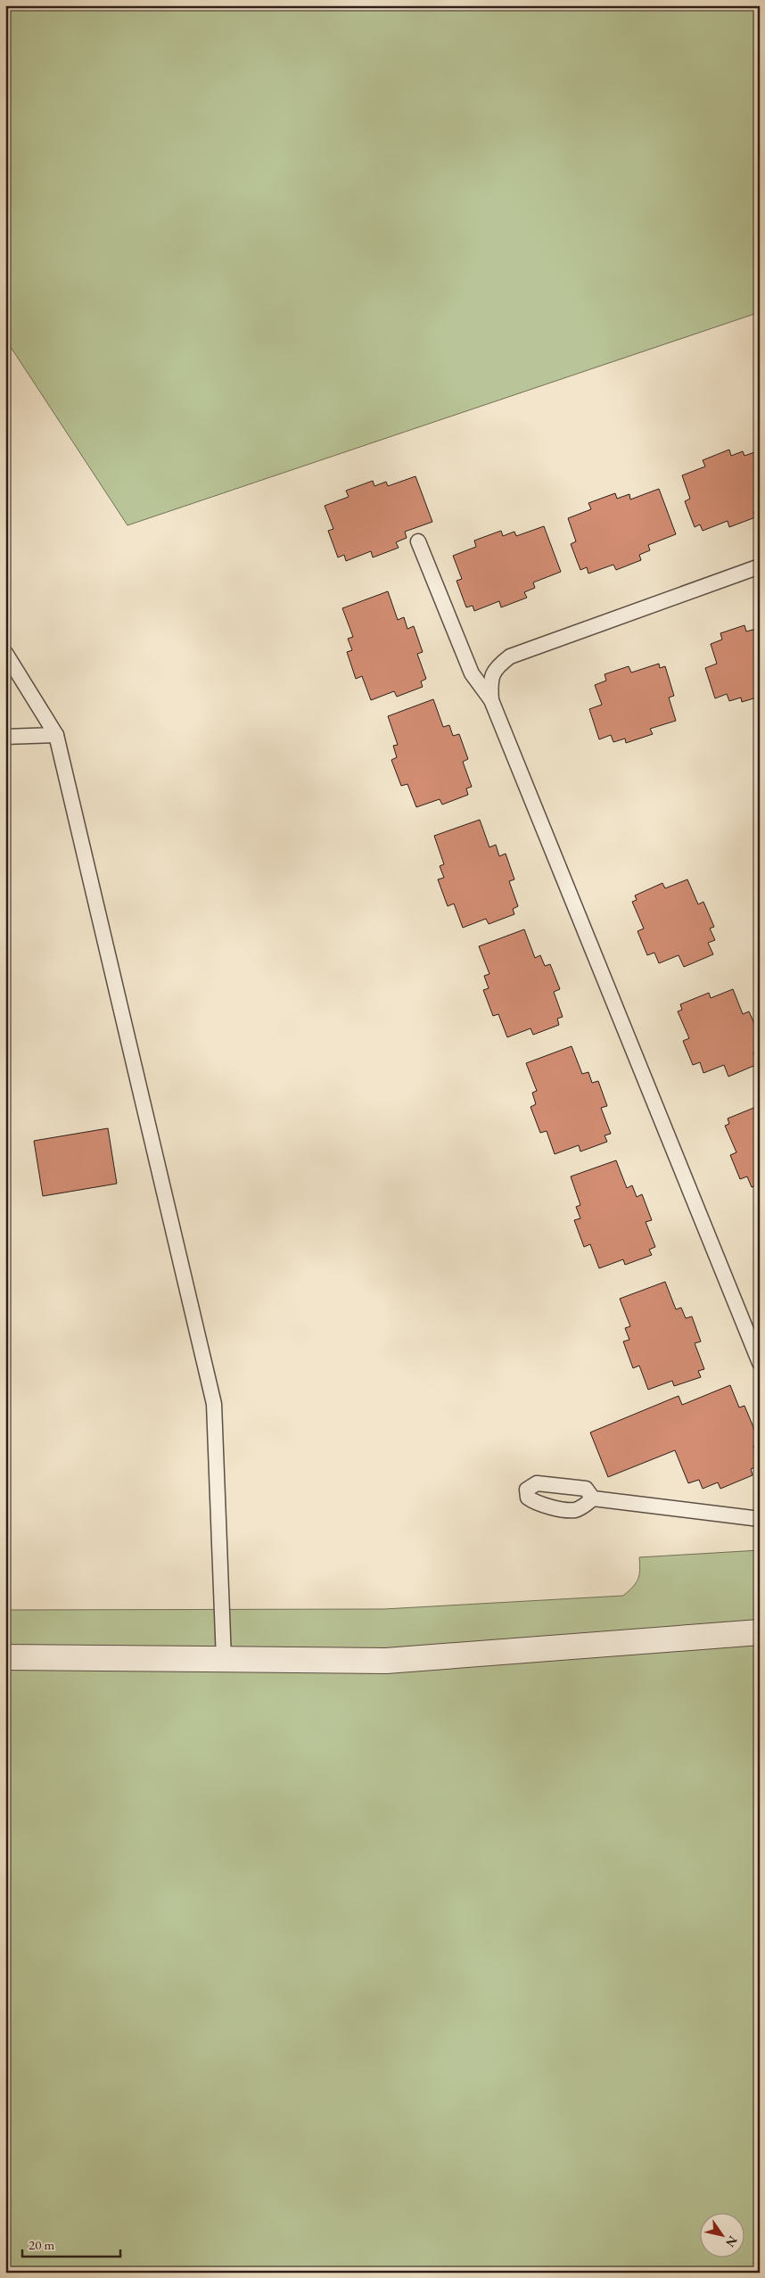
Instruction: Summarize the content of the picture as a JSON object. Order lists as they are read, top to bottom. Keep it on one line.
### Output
{"scale_bar":"20 m","north":"bottom right"}
